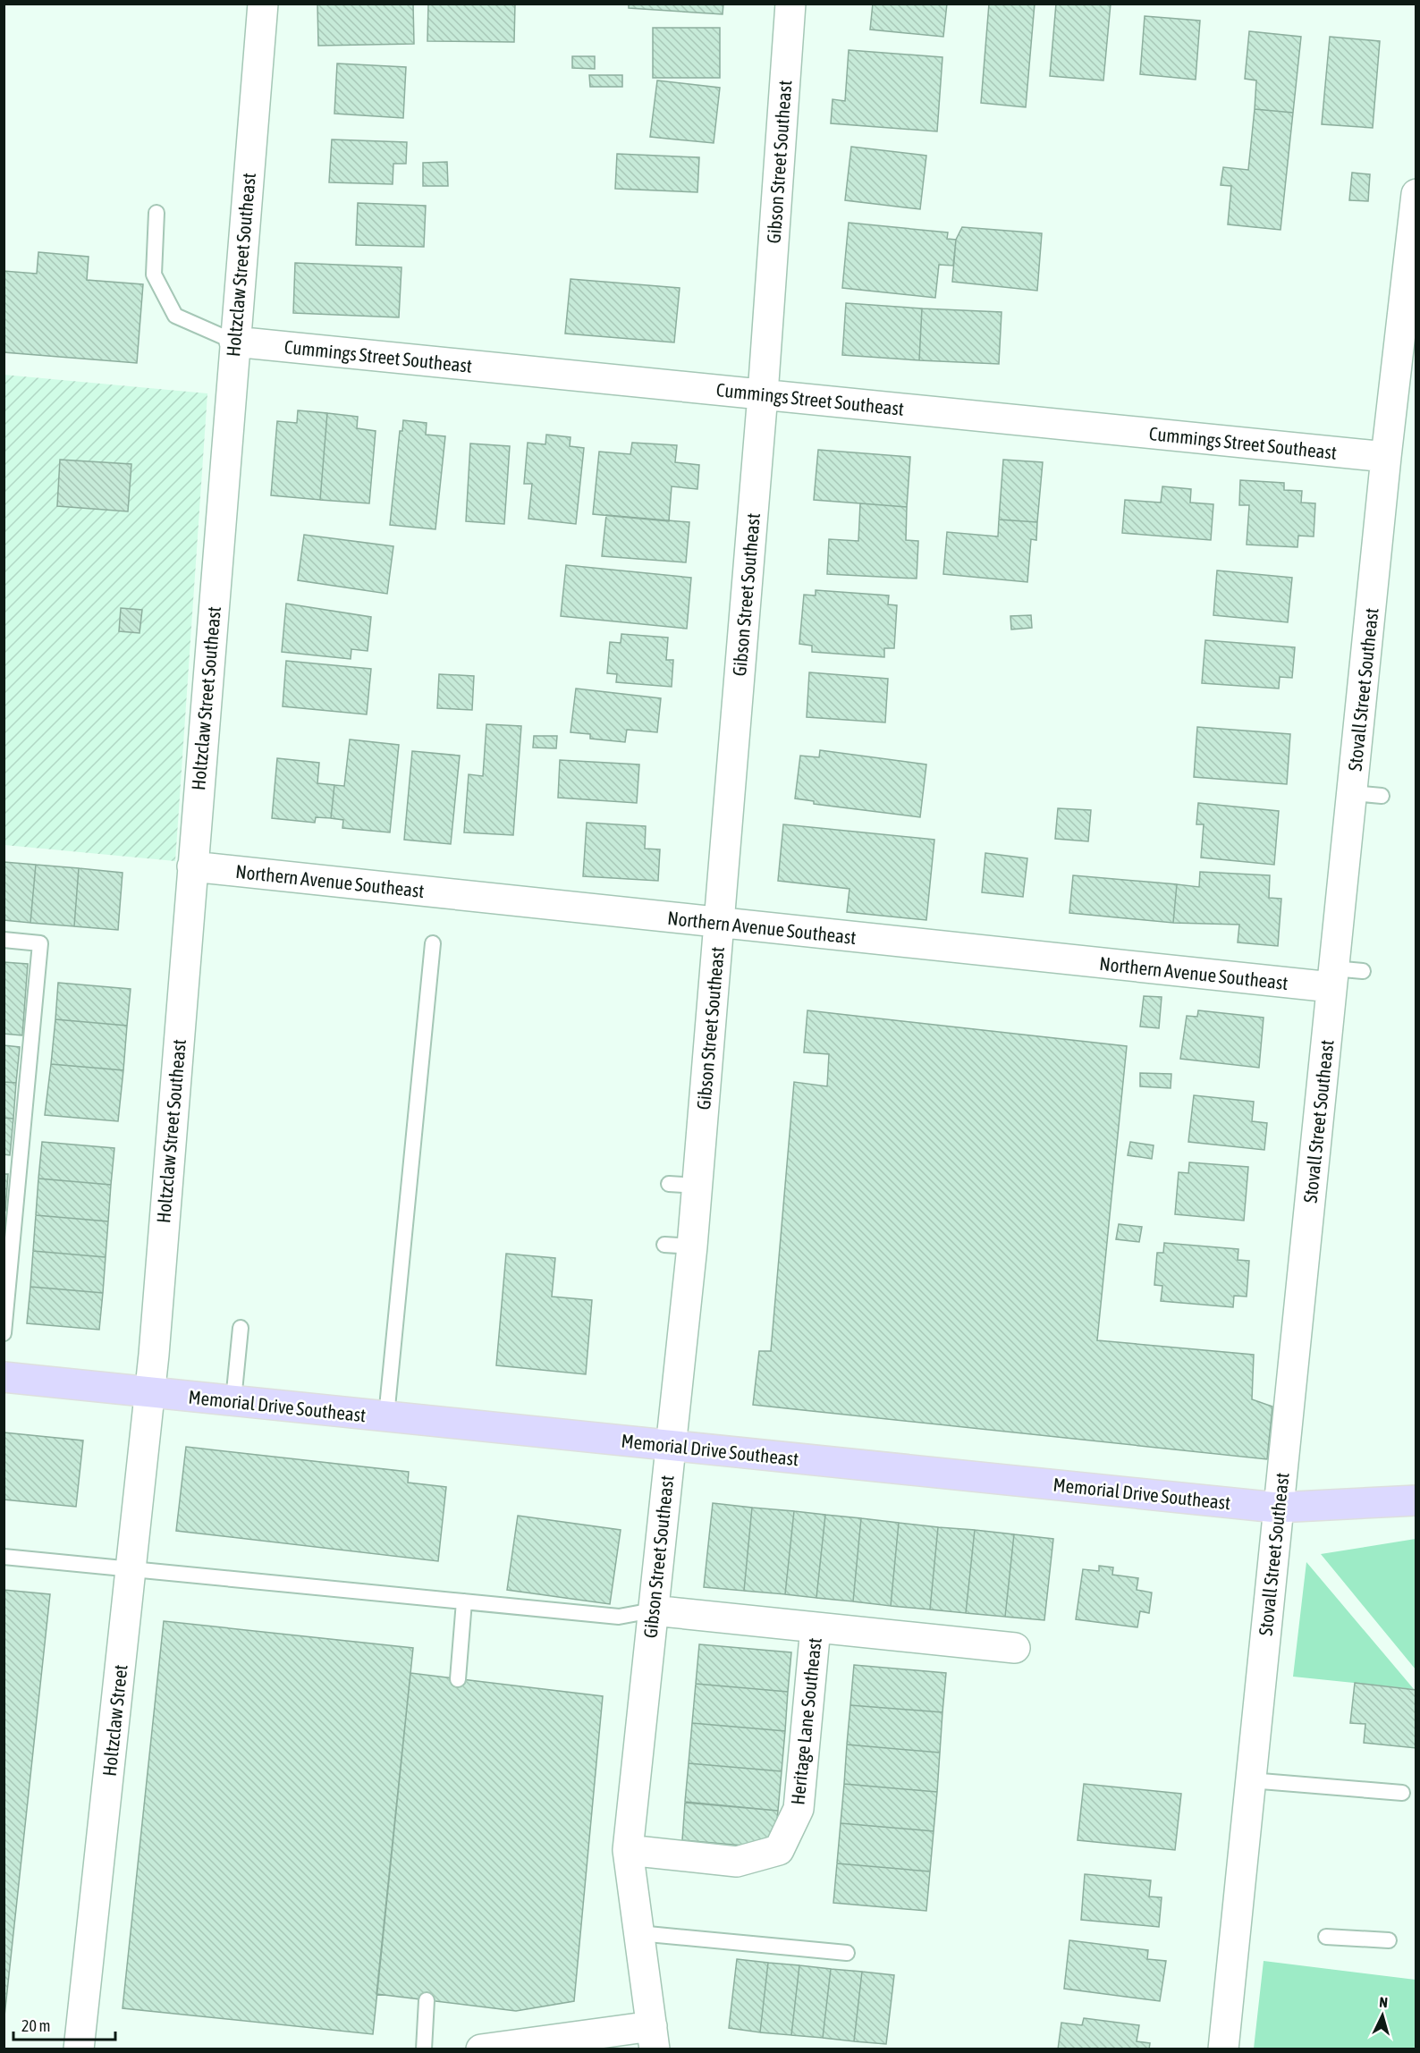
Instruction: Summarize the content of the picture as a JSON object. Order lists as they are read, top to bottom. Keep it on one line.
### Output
{"streets":{"main road":["Memorial Drive Southeast"],"street":["Gibson Street Southeast","Holtzclaw Street Southeast","Cummings Street Southeast","Stovall Street Southeast","Northern Avenue Southeast","Holtzclaw Street","Heritage Lane Southeast"]},"crossings":[["Gibson Street Southeast","Cummings Street Southeast"],["Gibson Street Southeast","Northern Avenue Southeast"],["Gibson Street Southeast","Memorial Drive Southeast"],["Gibson Street Southeast","Heritage Lane Southeast"],["Holtzclaw Street Southeast","Cummings Street Southeast"],["Holtzclaw Street Southeast","Northern Avenue Southeast"],["Holtzclaw Street Southeast","Memorial Drive Southeast"],["Holtzclaw Street Southeast","Holtzclaw Street"],["Cummings Street Southeast","Stovall Street Southeast"],["Stovall Street Southeast","Northern Avenue Southeast"],["Stovall Street Southeast","Memorial Drive Southeast"],["Memorial Drive Southeast","Holtzclaw Street"]],"scale_bar":"20 m","north":"top"}
